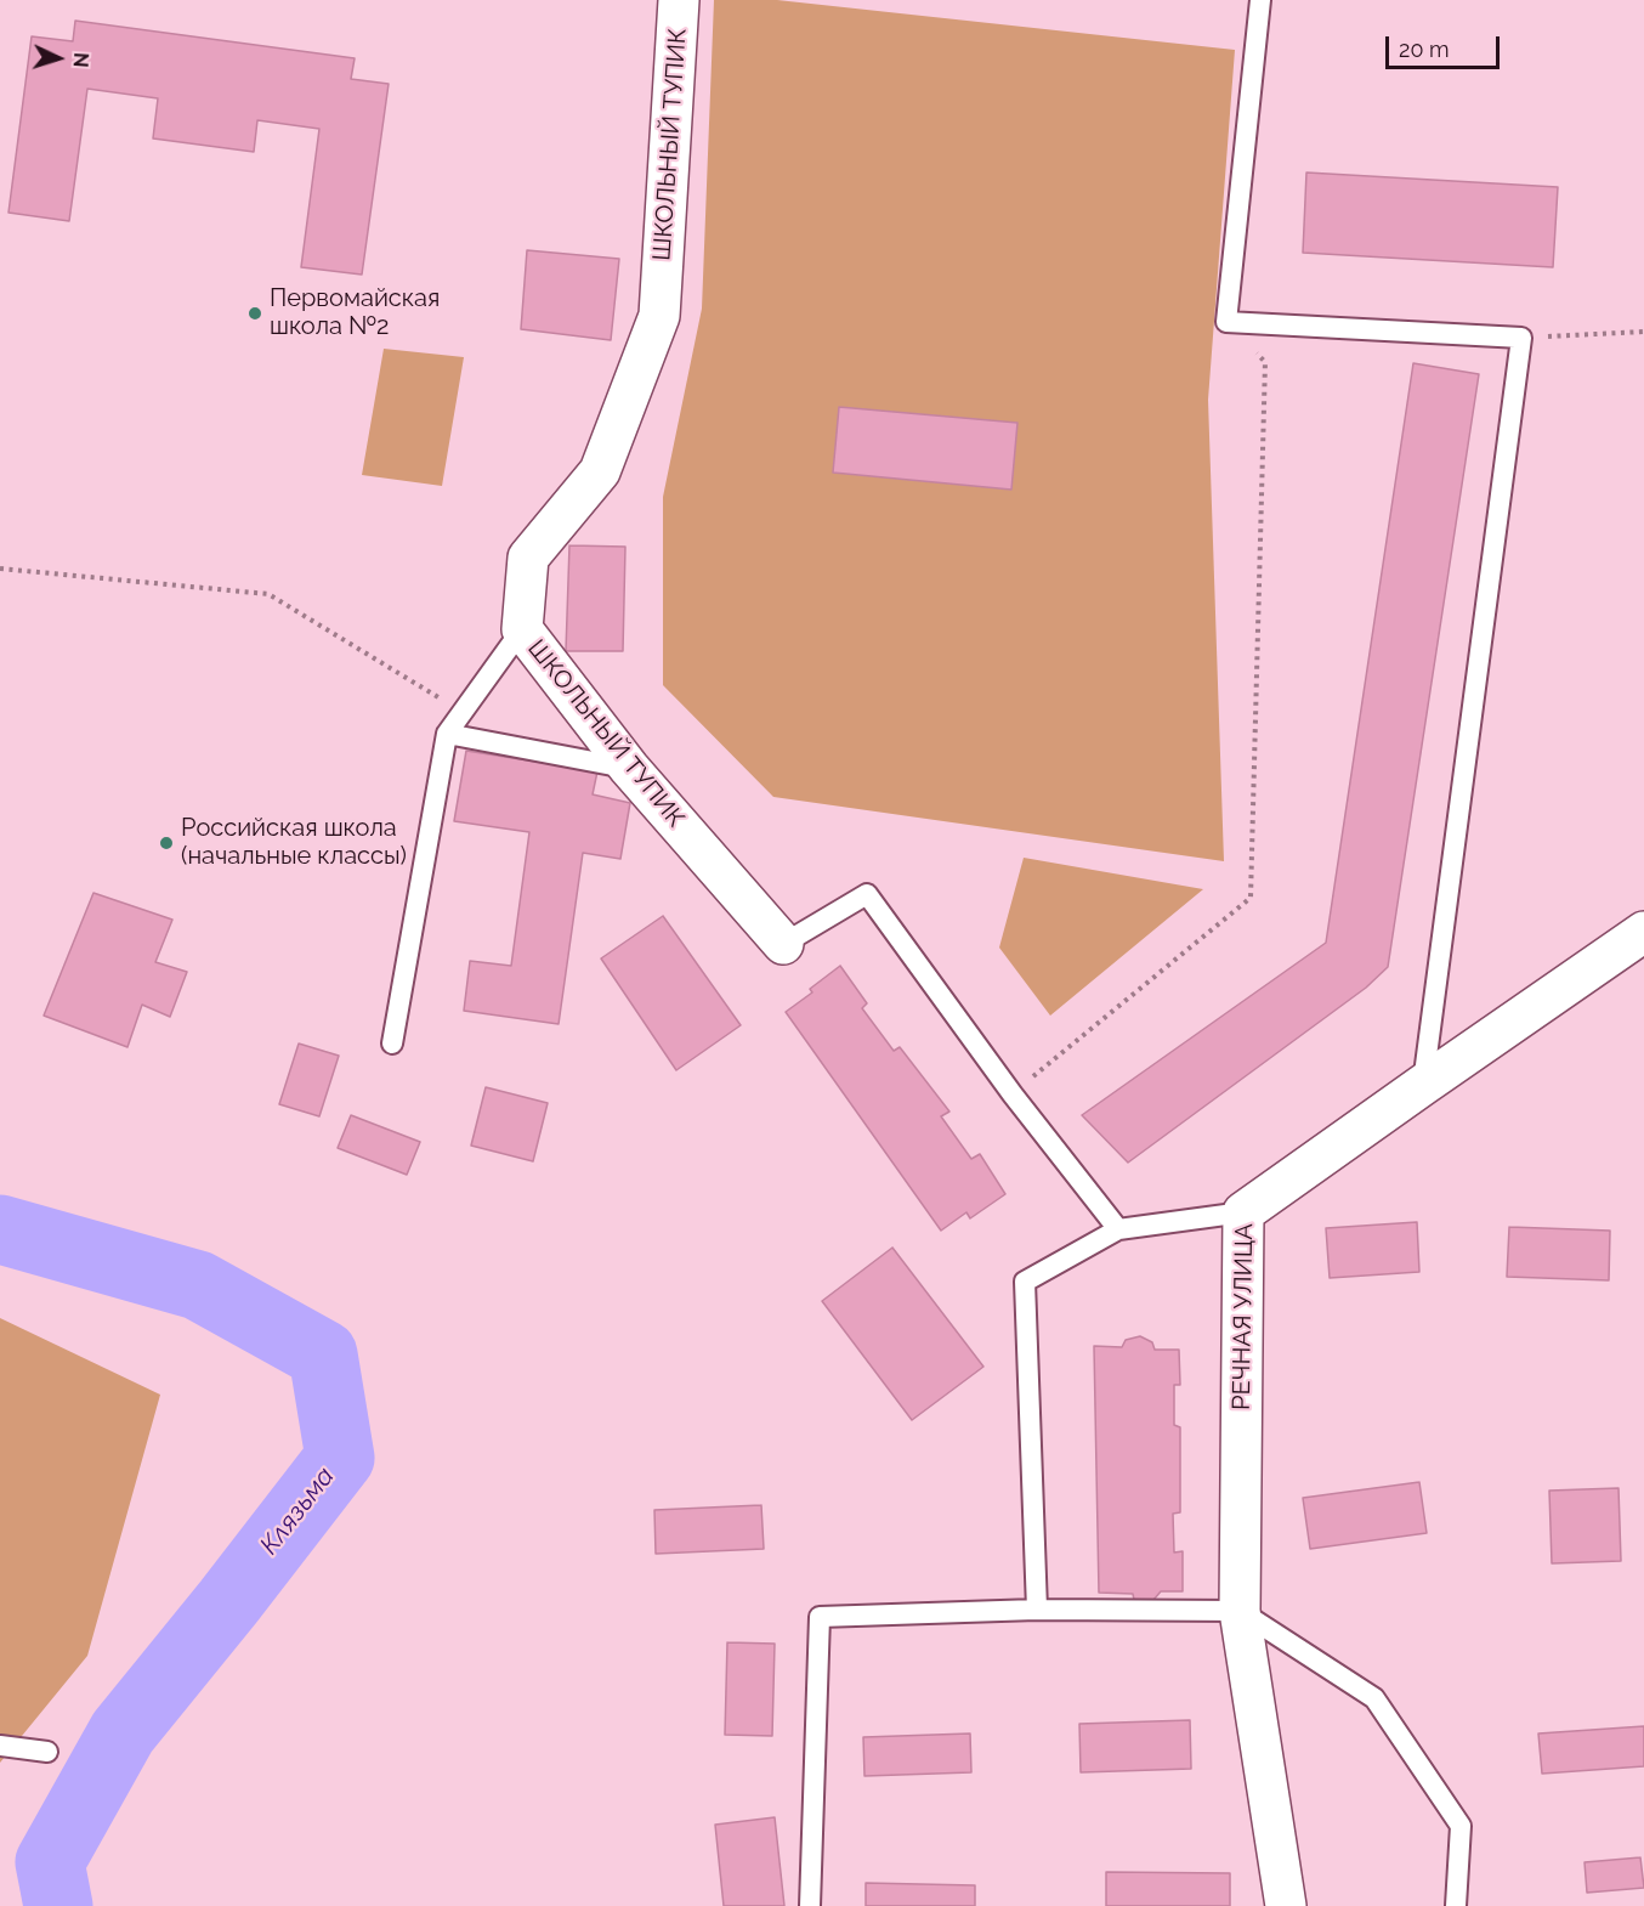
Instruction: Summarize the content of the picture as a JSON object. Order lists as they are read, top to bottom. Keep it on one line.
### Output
{"streets":{"street":["ШКОЛЬНЫЙ ТУПИК","РЕЧНАЯ УЛИЦА"]},"water":["Клязьма"],"places":["Первомайская школа №2","Российская школа (начальные классы)"],"scale_bar":"20 m","north":"right"}
